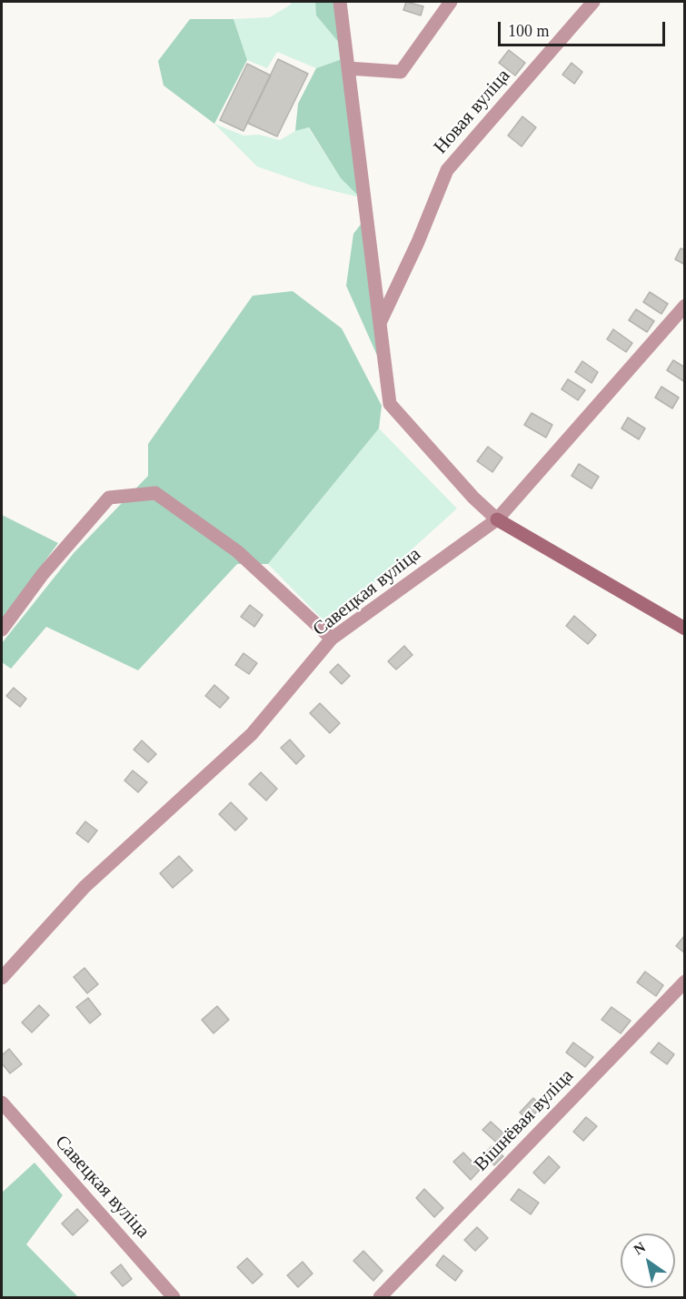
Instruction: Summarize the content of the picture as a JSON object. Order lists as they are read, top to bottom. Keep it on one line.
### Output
{"streets":{"street":["Новая вуліца","Савецкая вуліца","Вішнёвая вуліца"]},"scale_bar":"100 m","north":"top left"}
